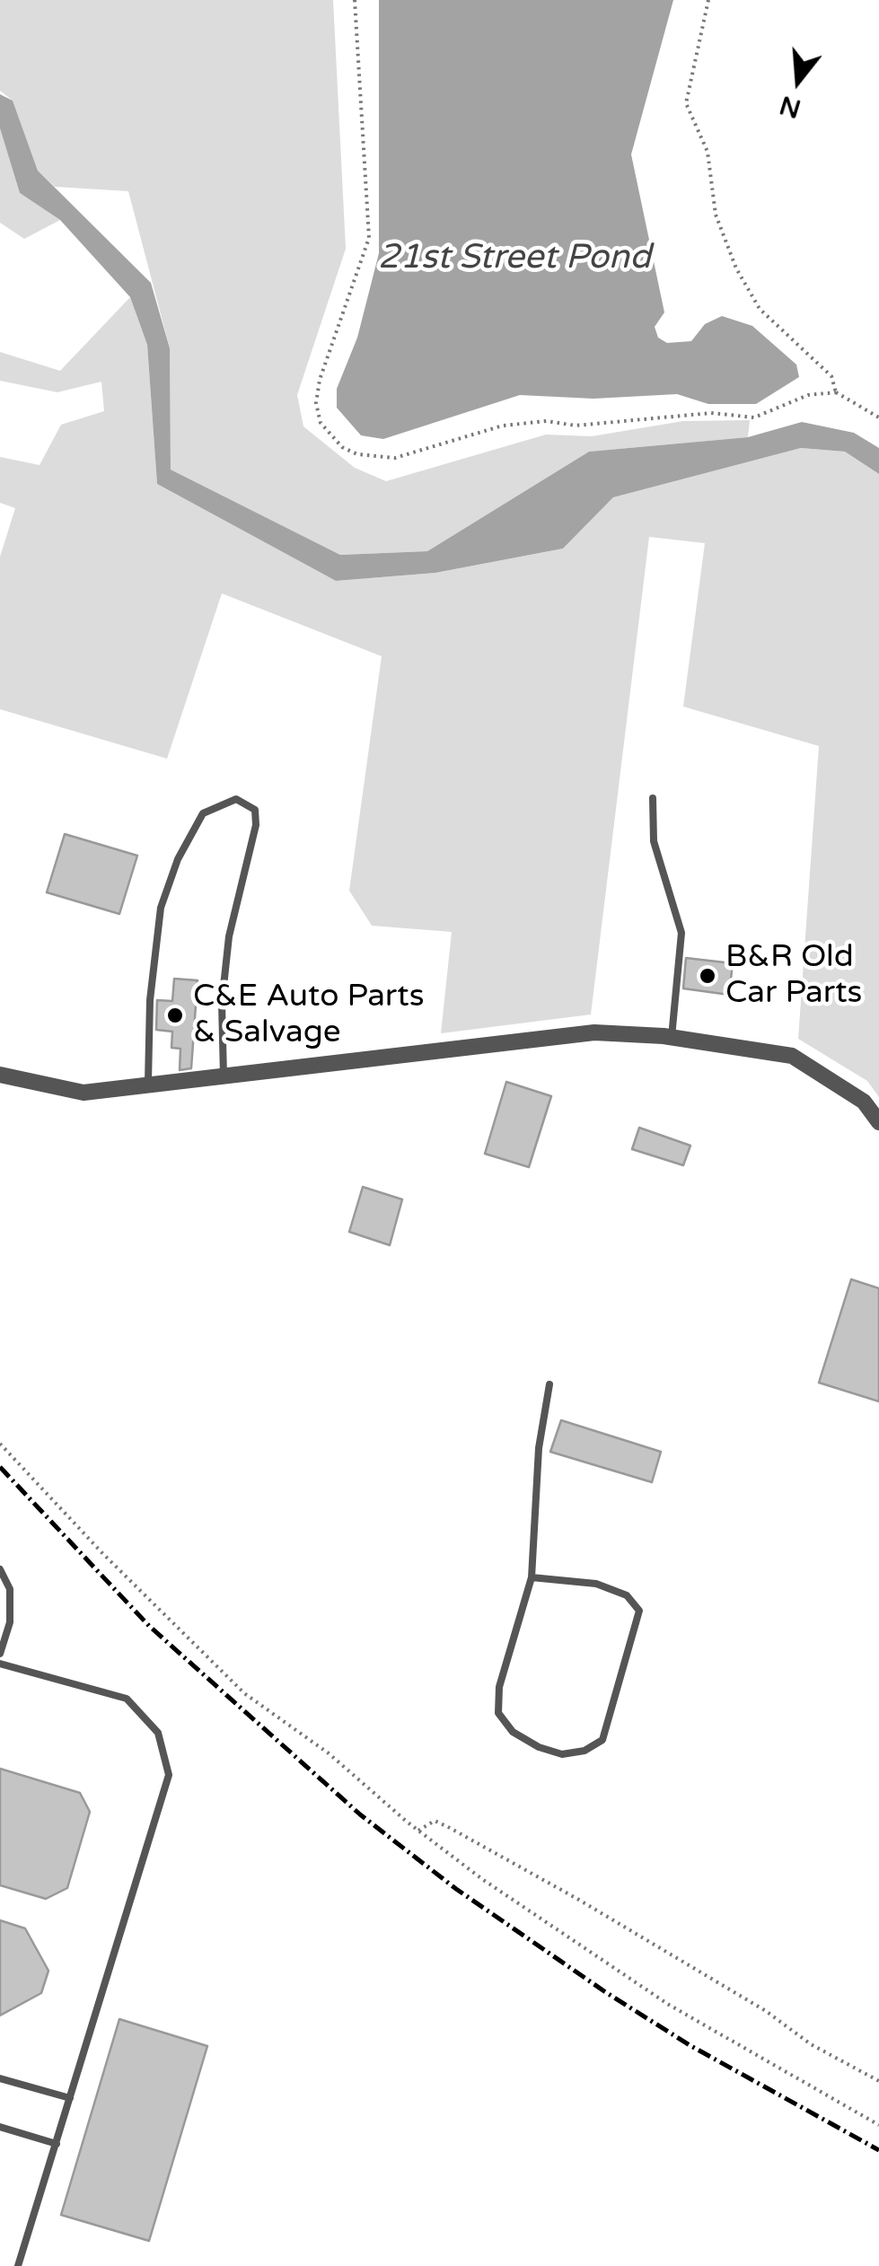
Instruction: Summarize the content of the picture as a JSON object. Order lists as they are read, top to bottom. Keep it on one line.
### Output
{"water":["21st Street Pond"],"places":["B&R Old Car Parts","C&E Auto Parts & Salvage"],"north":"bottom"}
